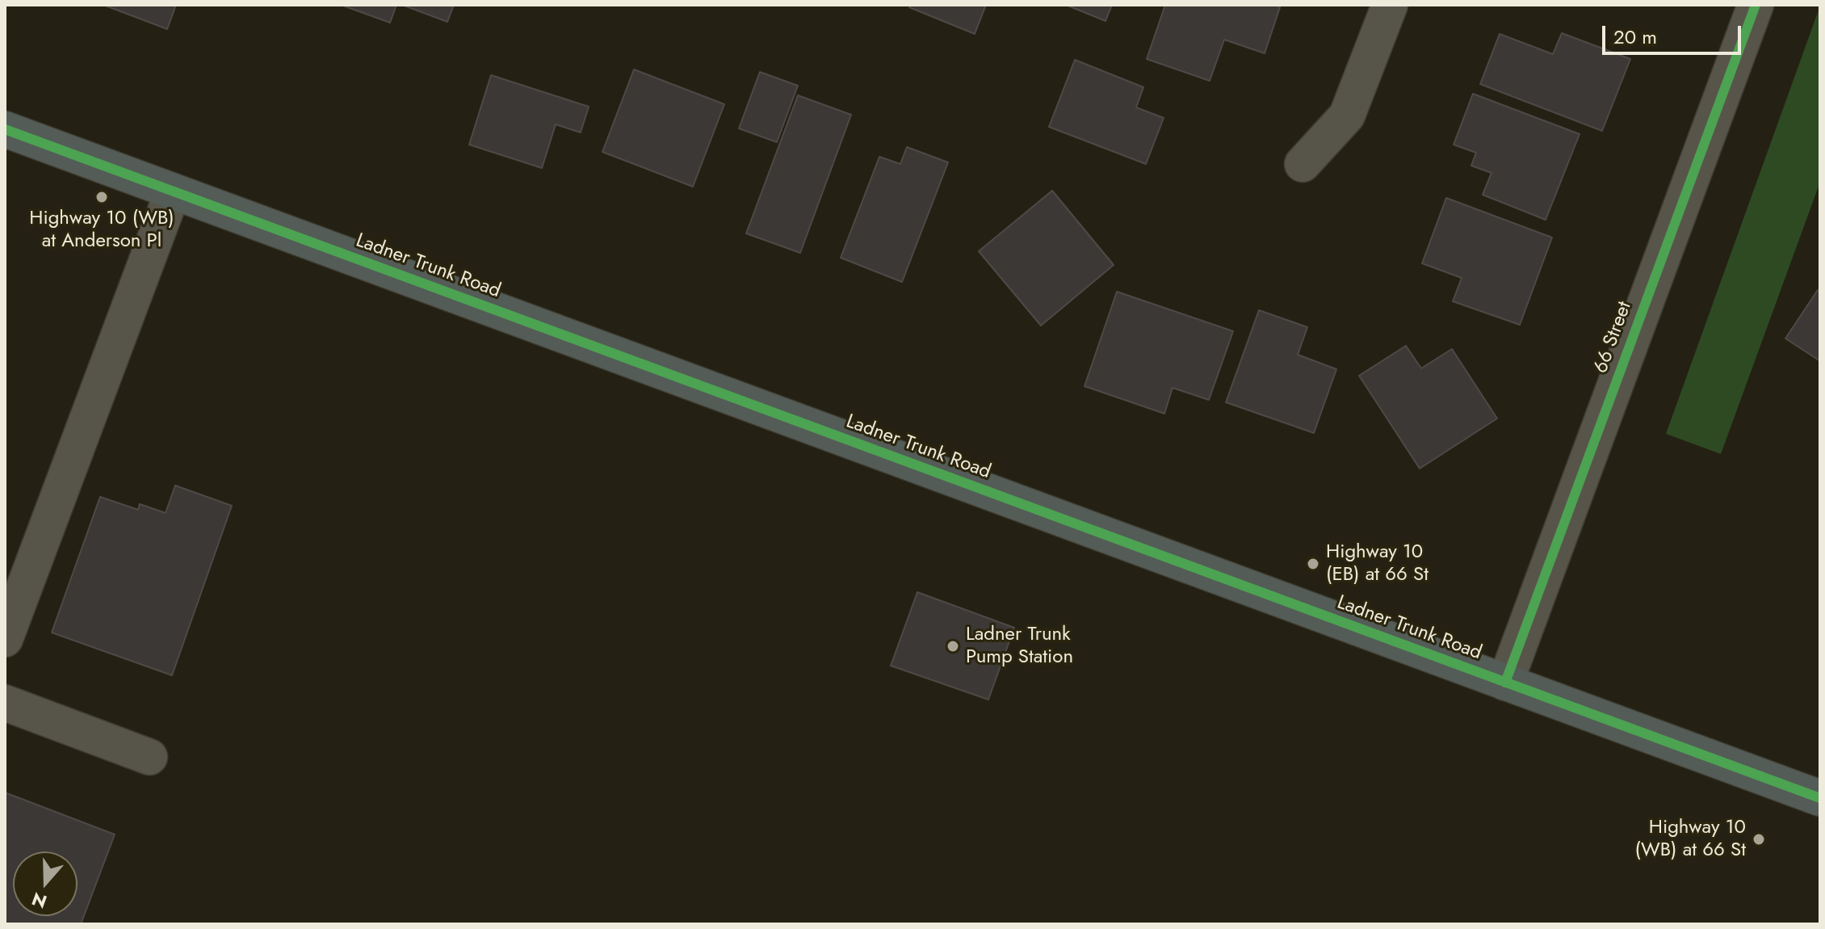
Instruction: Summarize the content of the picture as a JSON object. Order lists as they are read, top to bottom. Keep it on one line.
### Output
{"streets":{"main road":["Ladner Trunk Road"],"street":["66 Street"]},"crossings":[["Ladner Trunk Road","66 Street"]],"places":["Highway 10 (WB) at Anderson Pl","Highway 10 (EB) at 66 St","Ladner Trunk Pump Station","Highway 10 (WB) at 66 St"],"scale_bar":"20 m","north":"bottom"}
